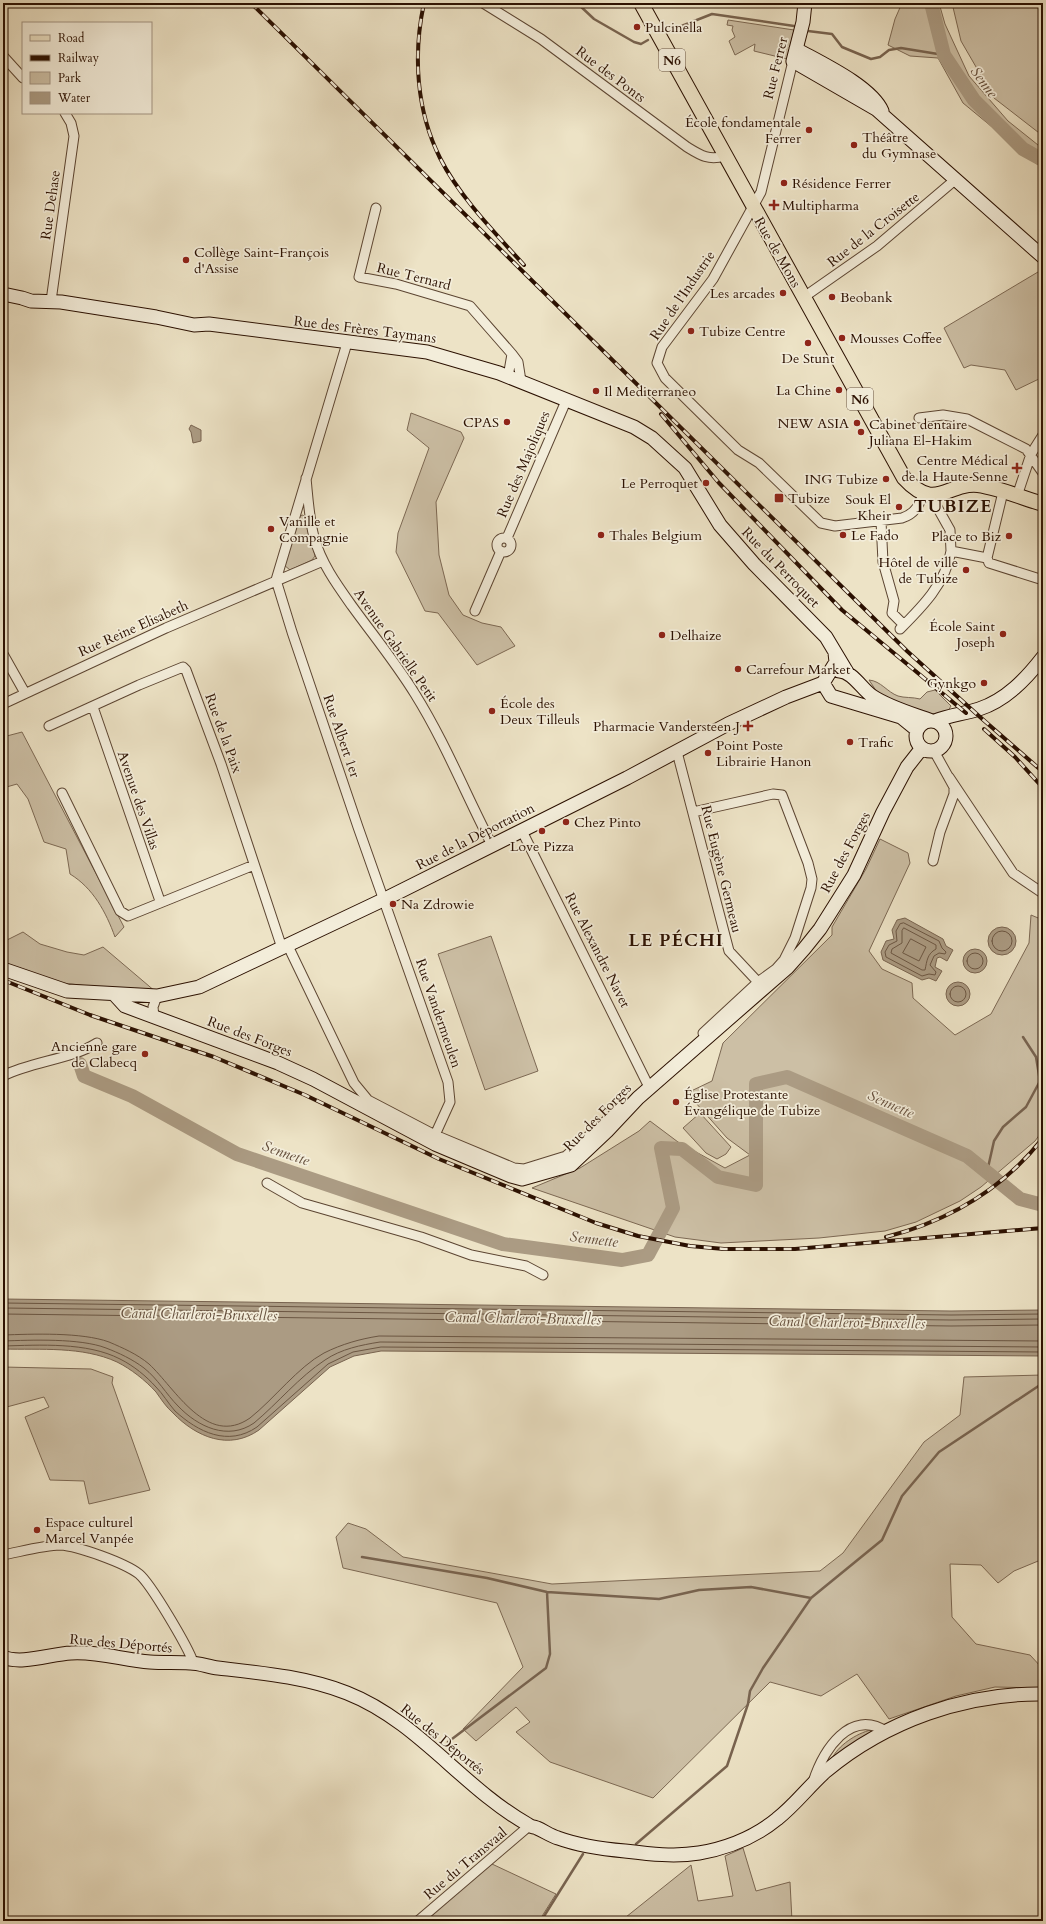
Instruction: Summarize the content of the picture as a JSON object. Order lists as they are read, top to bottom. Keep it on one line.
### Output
{"streets":{"main road":["N6","Rue de Mons"],"street":["Rue Ferrer","Rue des Ponts","Rue Dehase","Rue de la Croisette","Rue Ternard","Rue de l'Industrie","Rue des Frères Taymans","Rue des Majoliques","Rue du Perroquet","Rue Reine Elisabeth","Avenue Gabrielle Petit","Rue de la Paix","Rue Albert 1er","Avenue des Villas","Rue de la Déportation","Rue des Forges","Rue Eugène Germeau","Rue Alexandre Navet","Rue Vandermeulen","Rue des Déportés","Rue du Transvaal"]},"crossings":[["Rue Ferrer","Rue de Mons"],["Rue Ferrer","Rue de l'Industrie"],["Rue des Ponts","Rue de Mons"],["Rue Dehase","Rue des Frères Taymans"],["Rue de la Croisette","Rue de Mons"],["Rue de Mons","Rue de l'Industrie"],["Rue Ternard","Rue des Frères Taymans"],["Rue des Frères Taymans","Rue des Majoliques"],["Rue des Frères Taymans","Rue du Perroquet"],["Rue Reine Elisabeth","Avenue Gabrielle Petit"],["Rue Reine Elisabeth","Rue Albert 1er"],["Avenue Gabrielle Petit","Rue de la Déportation"],["Rue de la Paix","Avenue des Villas"],["Rue de la Paix","Rue de la Déportation"],["Rue de la Paix","Rue des Forges"],["Rue Albert 1er","Rue de la Déportation"],["Rue Albert 1er","Rue Vandermeulen"],["Rue de la Déportation","Rue des Forges"],["Rue de la Déportation","Rue Eugène Germeau"],["Rue de la Déportation","Rue Alexandre Navet"],["Rue de la Déportation","Rue Vandermeulen"],["Rue des Forges","Rue Eugène Germeau"],["Rue des Forges","Rue Alexandre Navet"],["Rue des Forges","Rue Vandermeulen"],["Rue des Déportés","Rue du Transvaal"]],"districts":["TUBIZE","LE PÉCHI"],"water":["Senne","Sennette","Canal Charleroi-Bruxelles"],"places":{"other":["Pulcinella","École fondamentale Ferrer","Théâtre du Gymnase","Résidence Ferrer","Collège Saint-François d'Assise","Les arcades","Beobank","Tubize Centre","Mousses Coffee","De Stunt","La Chine","Il Mediterraneo","CPAS","NEW ASIA","Cabinet dentaire Juliana El-Hakim","ING Tubize","Le Perroquet","Souk El Kheir","Vanille et Compagnie","Thales Belgium","Le Fado","Place to Biz","Hôtel de ville de Tubize","École Saint Joseph","Delhaize","Carrefour Market","Gynkgo","École des Deux Tilleuls","Trafic","Point Poste Librairie Hanon","Chez Pinto","Love Pizza","Na Zdrowie","Ancienne gare de Clabecq","Église Protestante Évangélique de Tubize","Espace culturel Marcel Vanpée"],"health":["Multipharma","Centre Médical de la Haute Senne","Pharmacie Vandersteen J"],"transit":["Tubize"]},"legend":["Road","Railway","Park","Water"]}
